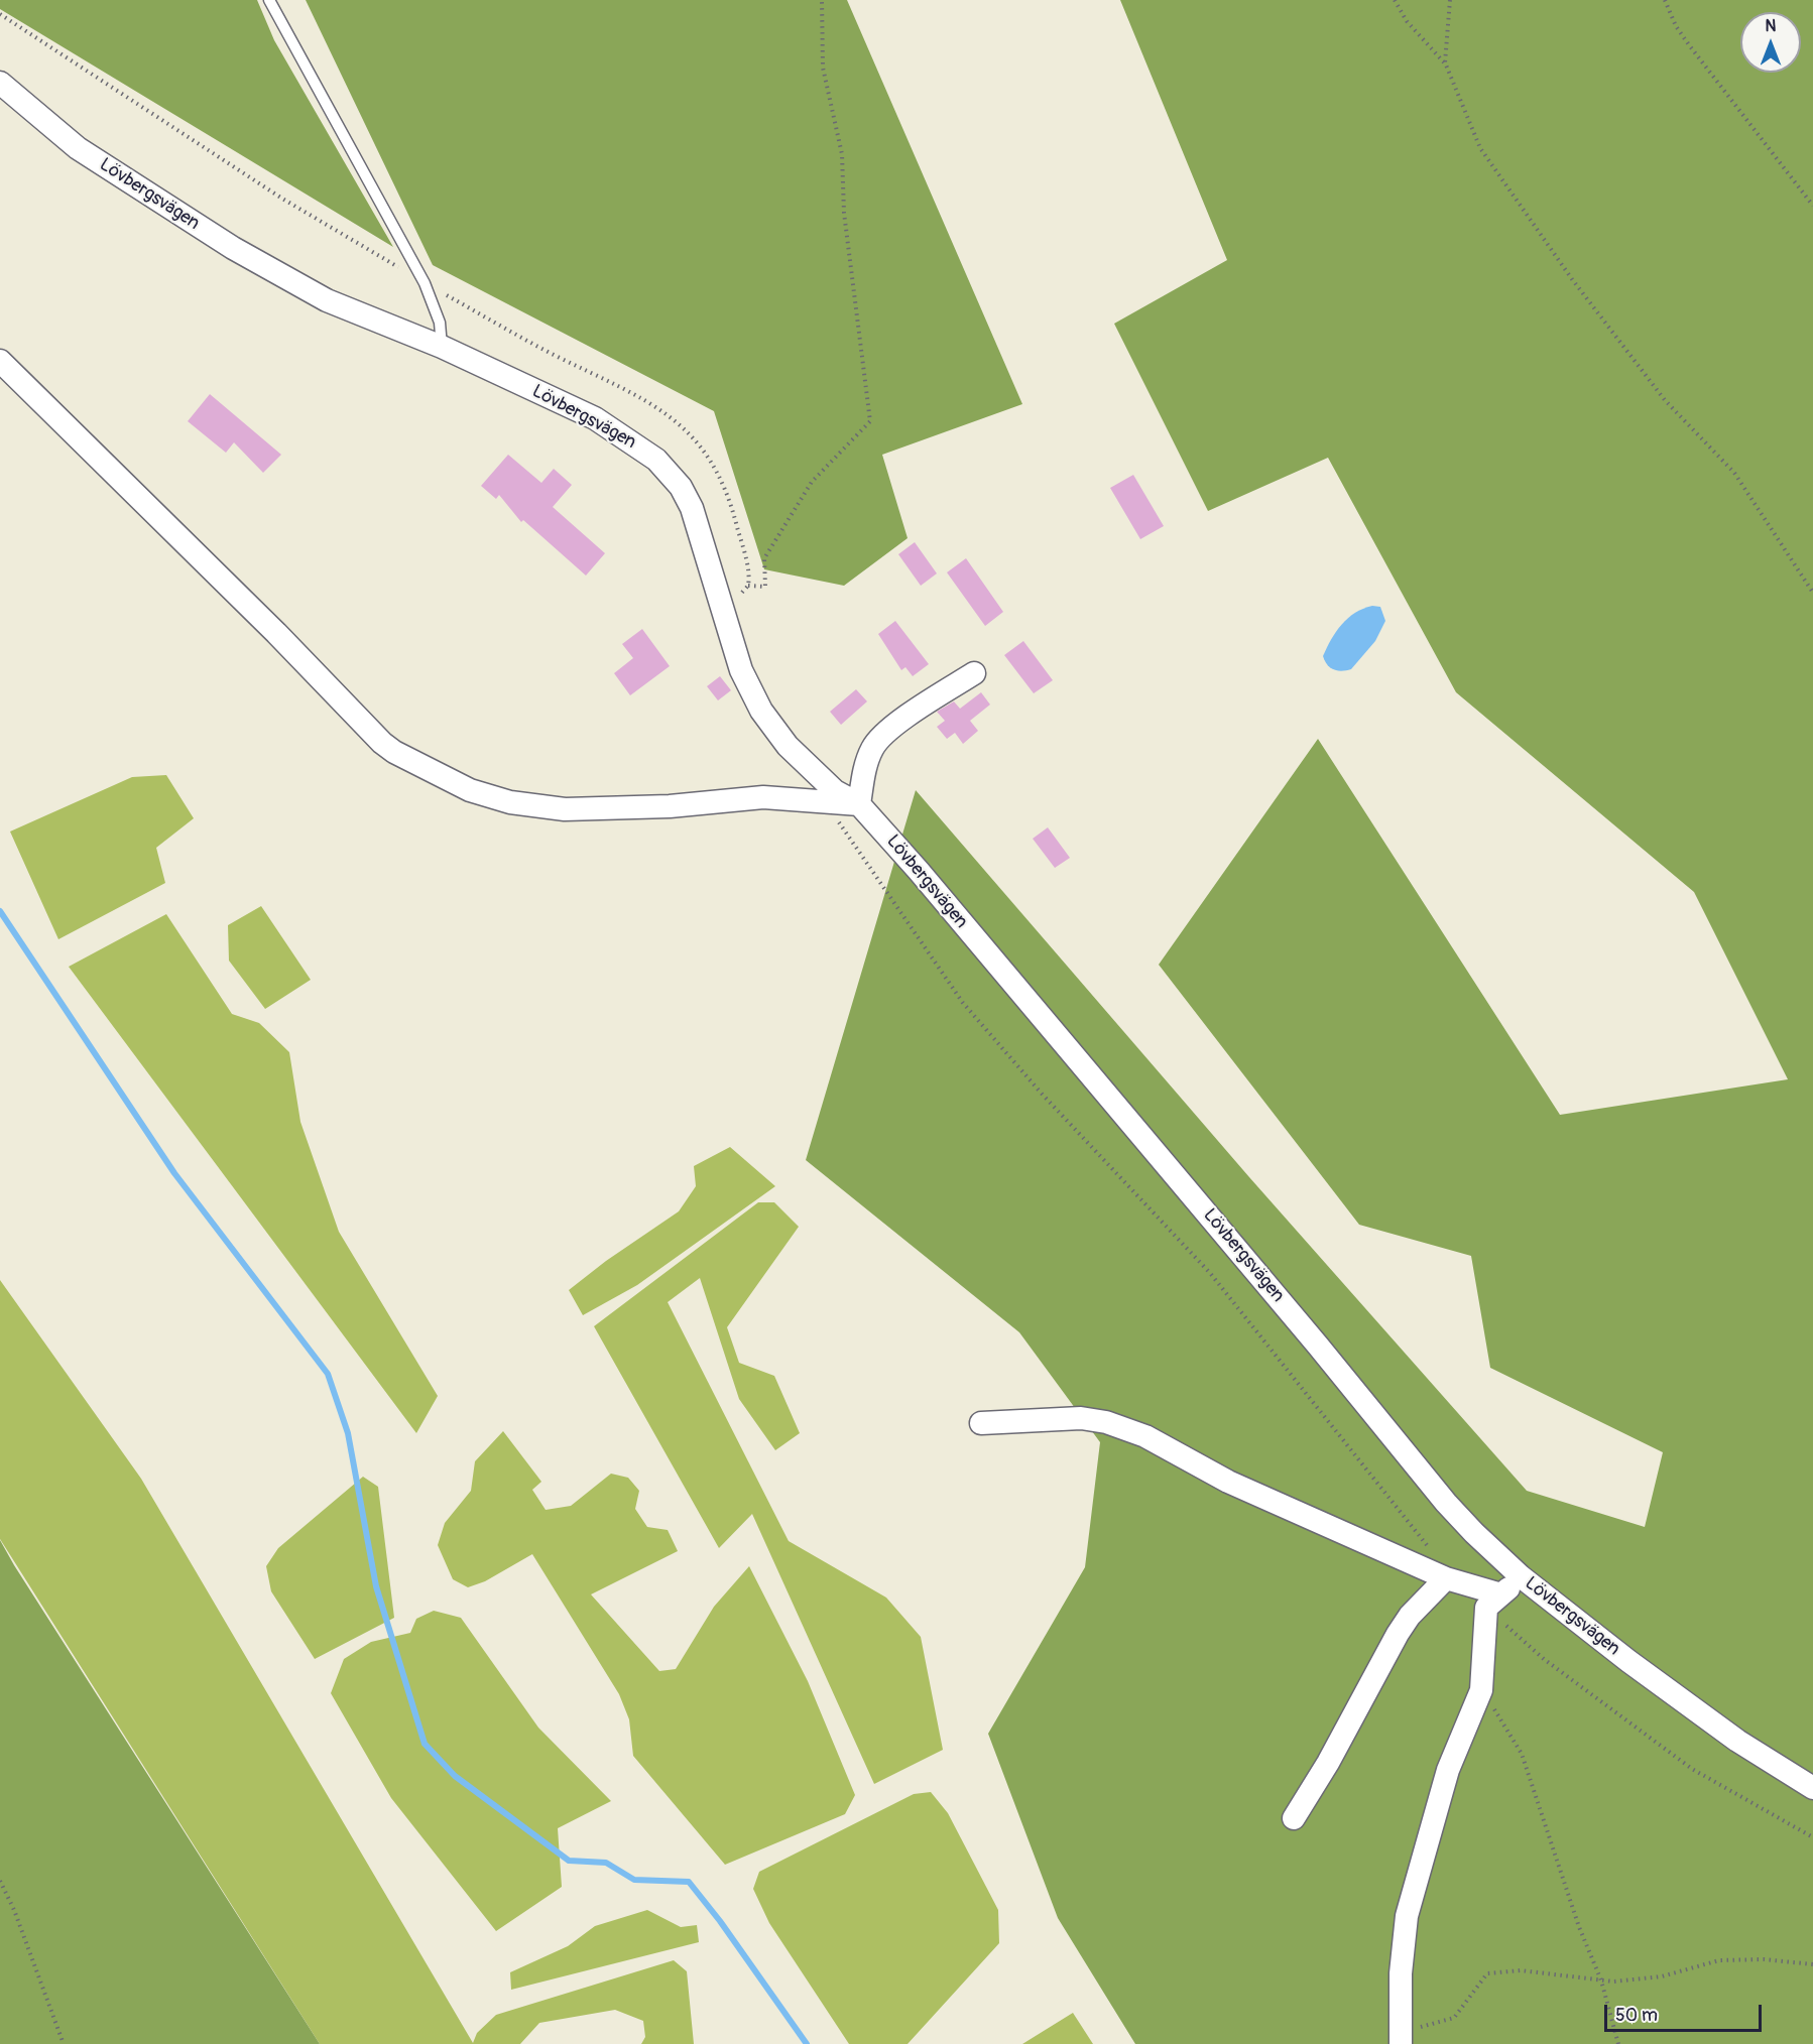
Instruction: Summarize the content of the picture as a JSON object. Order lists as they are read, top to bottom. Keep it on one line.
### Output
{"streets":{"street":["Lövbergsvägen"]},"scale_bar":"50 m","north":"top"}
